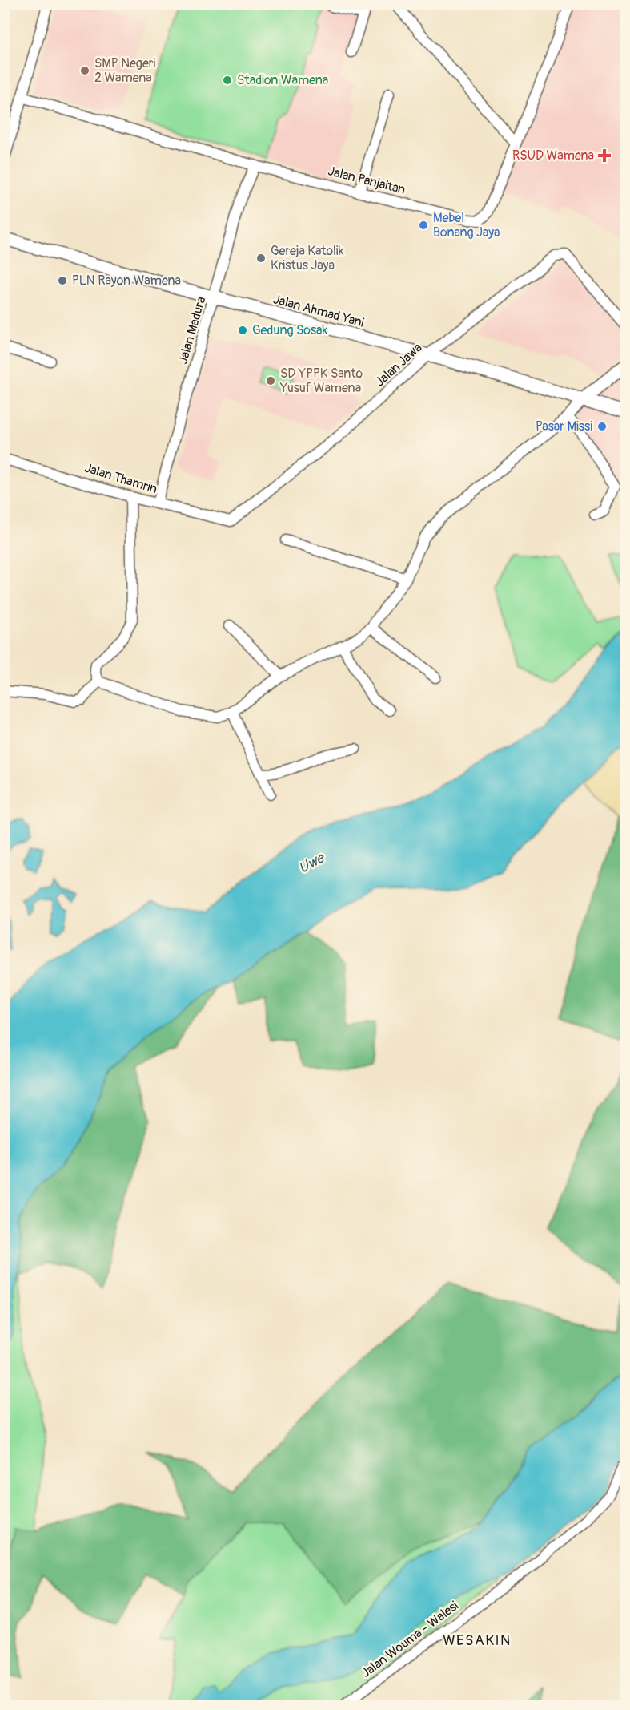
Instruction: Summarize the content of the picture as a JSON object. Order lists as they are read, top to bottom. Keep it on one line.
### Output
{"streets":{"main road":["Jalan Ahmad Yani"],"street":["Jalan Panjaitan","Jalan Madura","Jalan Jawa","Jalan Thamrin","Jalan Wouma - Walesi"]},"crossings":[["Jalan Panjaitan","Jalan Madura"],["Jalan Ahmad Yani","Jalan Madura"],["Jalan Ahmad Yani","Jalan Jawa"],["Jalan Madura","Jalan Thamrin"],["Jalan Jawa","Jalan Thamrin"]],"districts":["WESAKIN"],"water":["Uwe"],"places":{"other":["SMP Negeri 2 Wamena","Stadion Wamena","Mebel Bonang Jaya","Gereja Katolik Kristus Jaya","PLN Rayon Wamena","Gedung Sosak","SD YPPK Santo Yusuf Wamena","Pasar Missi"],"health":["RSUD Wamena"]}}
